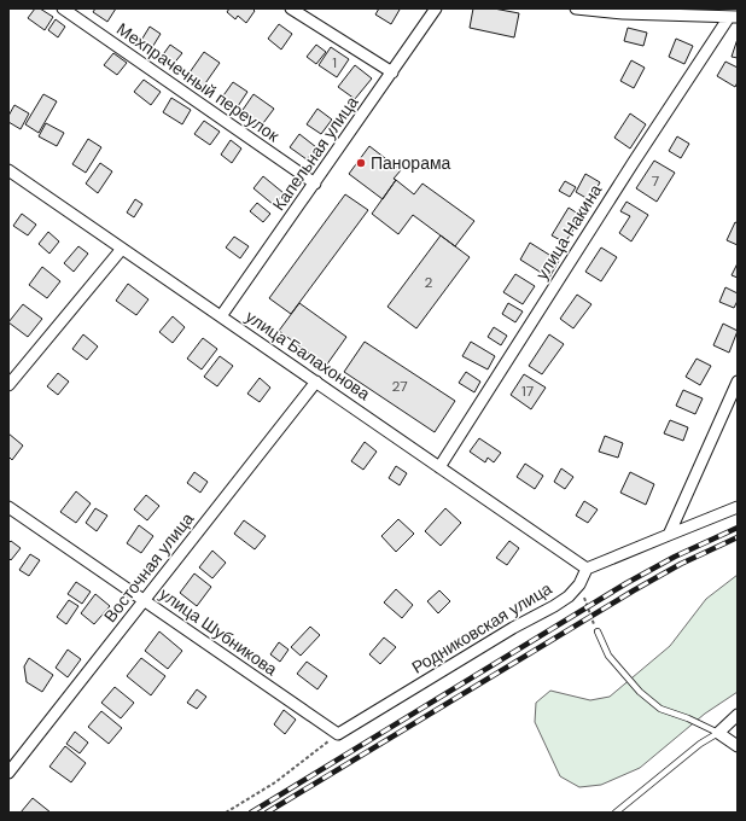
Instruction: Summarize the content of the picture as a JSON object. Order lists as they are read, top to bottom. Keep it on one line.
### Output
{"streets":{"street":["Мехпрачечный переулок","Капельная улица","улица Накина","улица Балахонова","Восточная улица","Родниковская улица","улица Шубникова"]},"crossings":[["Мехпрачечный переулок","Капельная улица"],["Капельная улица","улица Балахонова"],["улица Накина","улица Балахонова"],["улица Балахонова","Восточная улица"],["улица Балахонова","Родниковская улица"],["Восточная улица","улица Шубникова"],["Родниковская улица","улица Шубникова"]],"places":["Панорама"],"house_numbers":["1","7","2","27","17"]}
